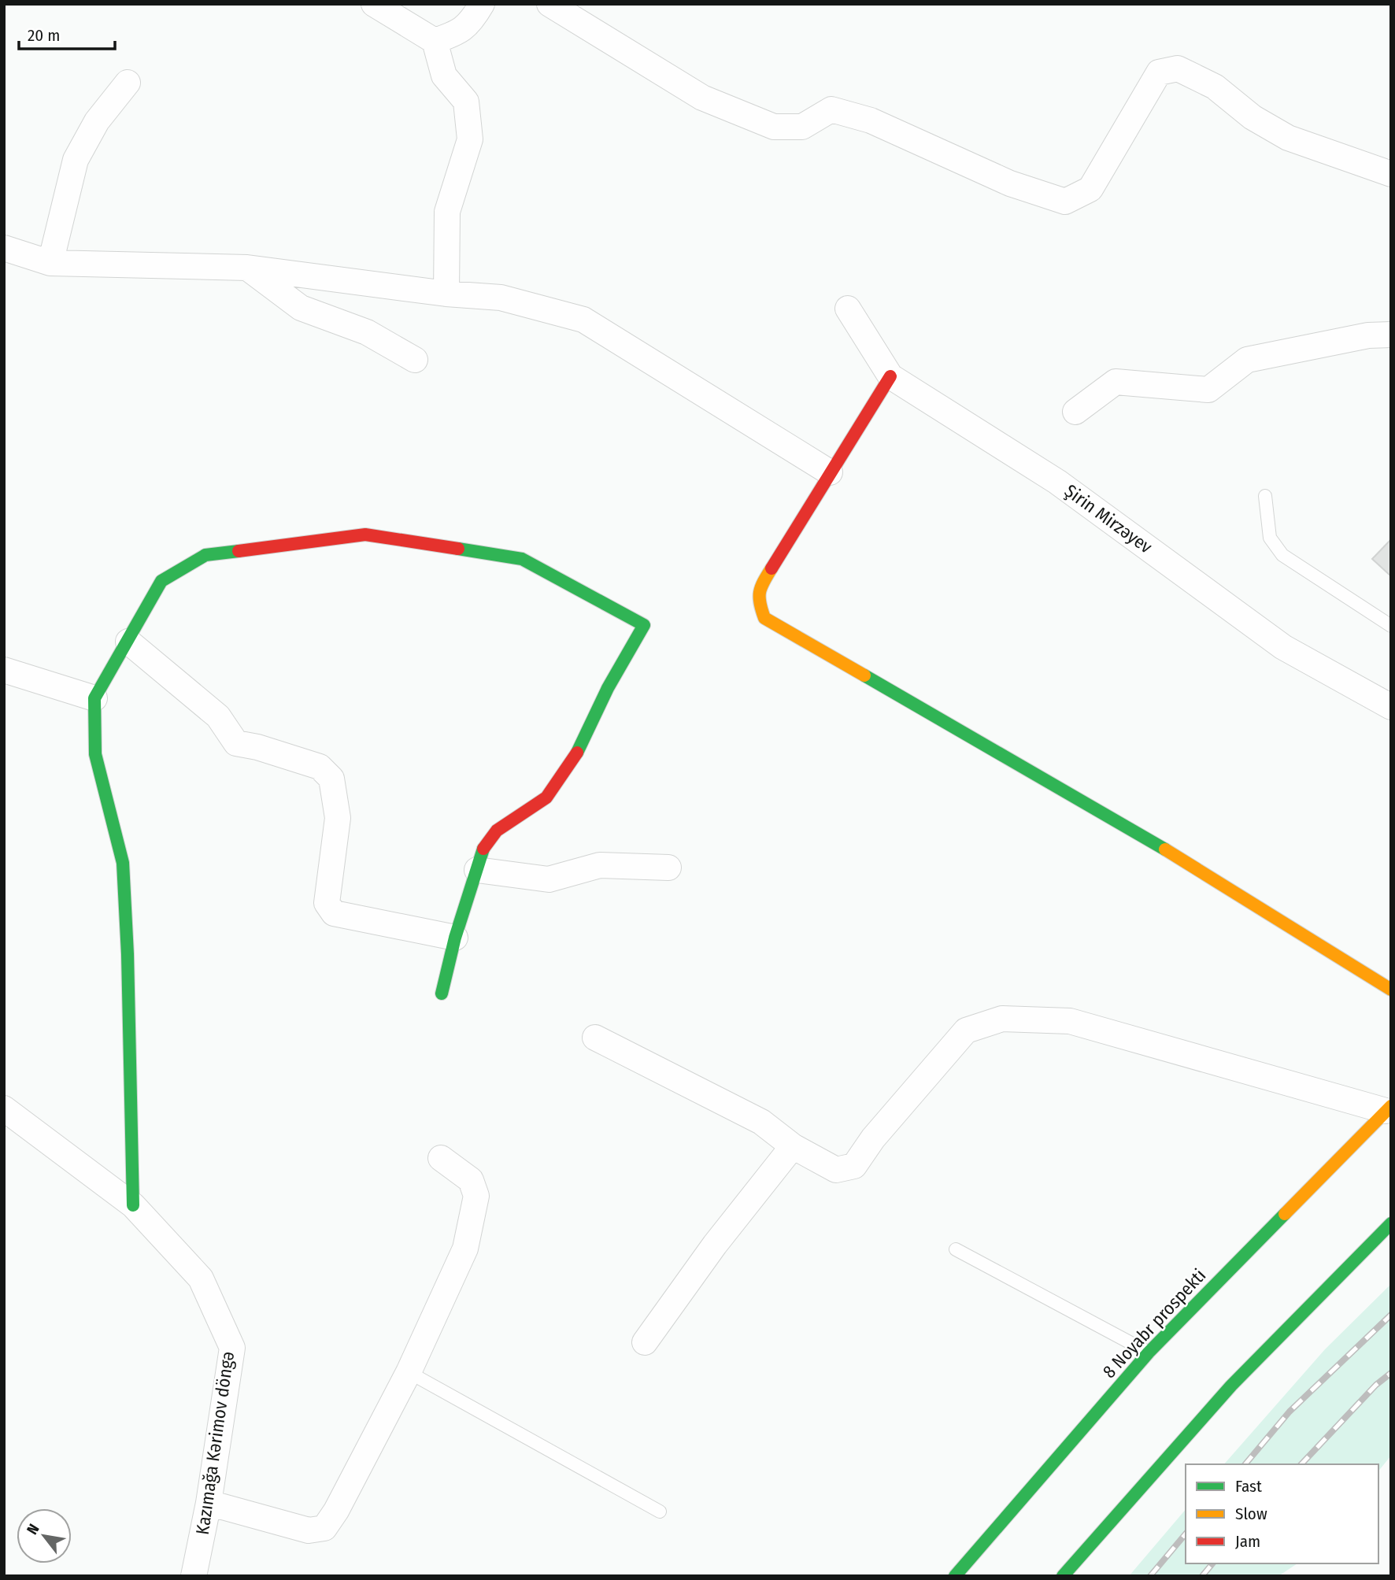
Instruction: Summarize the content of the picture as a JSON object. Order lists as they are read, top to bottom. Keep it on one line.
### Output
{"streets":{"main road":["8 Noyabr prospekti"],"street":["Şirin Mirzəyev","Kazımağa Kərimov döngə"]},"legend":["Fast","Slow","Jam"],"scale_bar":"20 m","north":"top left"}
